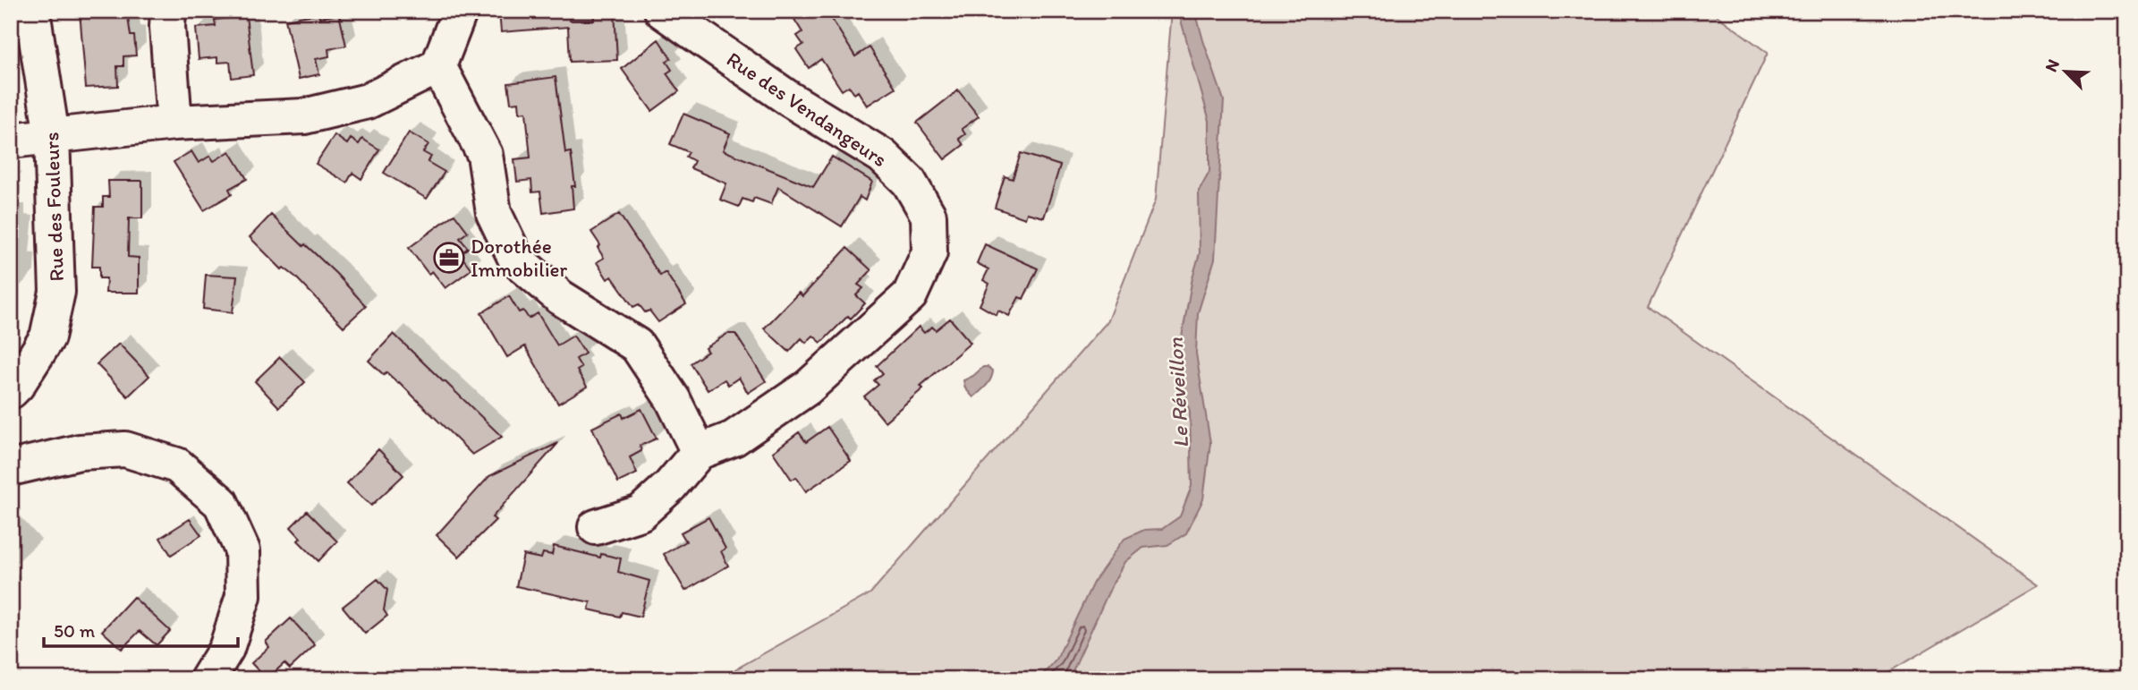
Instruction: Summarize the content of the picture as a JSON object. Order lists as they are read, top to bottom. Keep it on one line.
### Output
{"streets":{"street":["Rue des Vendangeurs","Rue des Fouleurs"]},"water":["Le Réveillon"],"places":{"office":["Dorothée Immobilier"]},"scale_bar":"50 m","north":"top left"}
